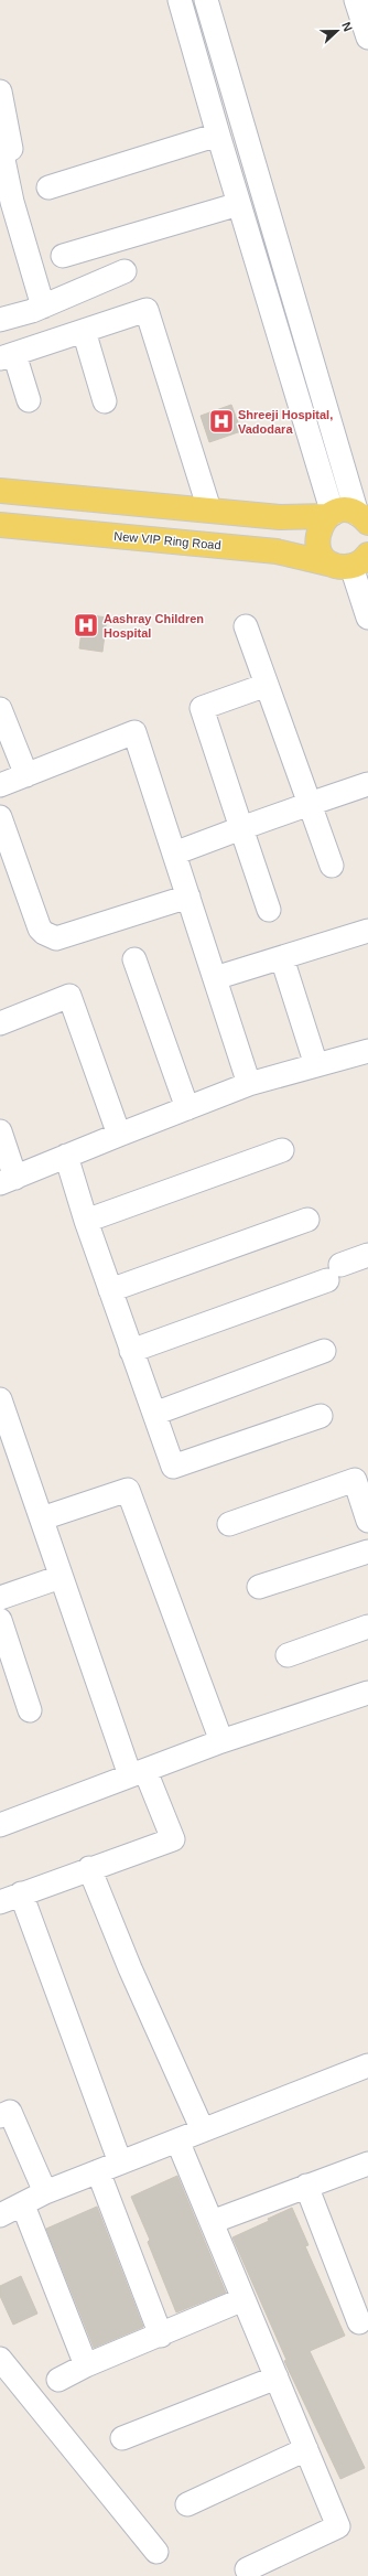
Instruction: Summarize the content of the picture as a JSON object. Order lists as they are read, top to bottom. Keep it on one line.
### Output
{"streets":{"main road":["New VIP Ring Road"]},"places":{"hospital":["Shreeji Hospital, Vadodara","Aashray Children Hospital"]},"north":"right"}
